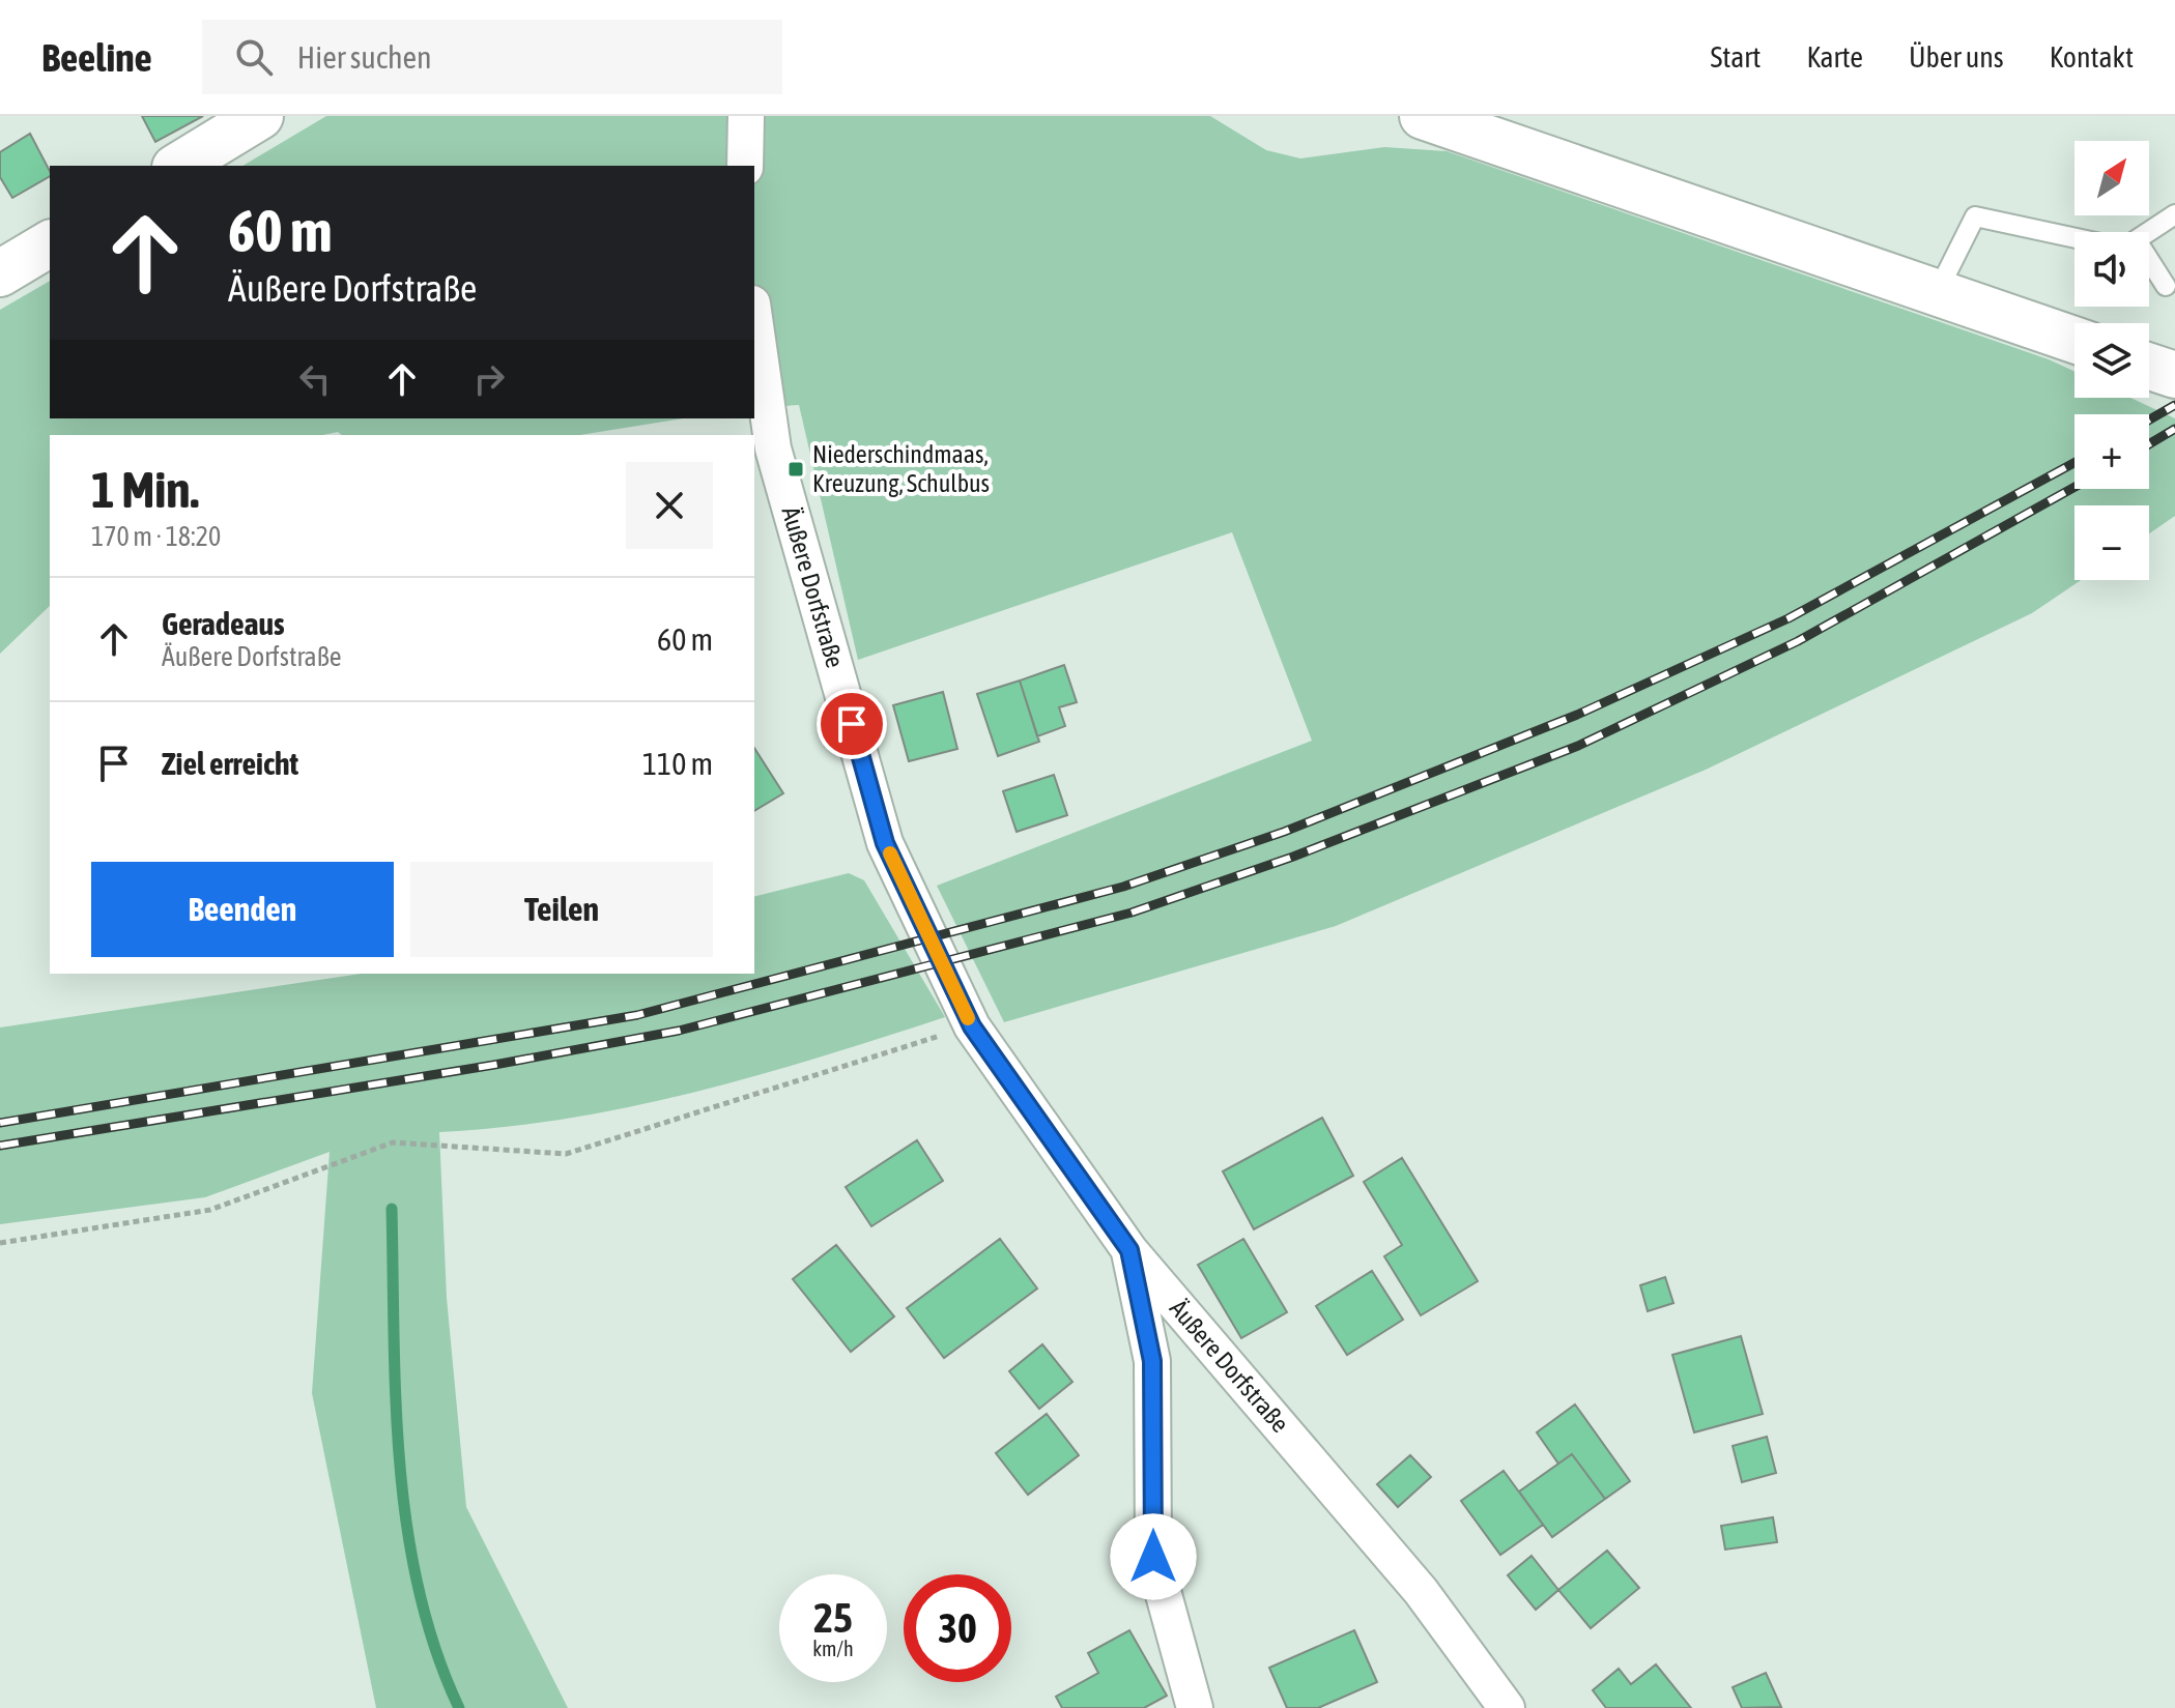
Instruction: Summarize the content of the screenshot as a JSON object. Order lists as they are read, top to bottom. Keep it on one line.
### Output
{"streets":{"street":["Äußere Dorfstraße"]},"places":{"transit":["Niederschindmaas, Kreuzung, Schulbus"]},"north":"top right","page":{"header":"Beeline","search":"Hier suchen","nav":["Start","Karte","Über uns","Kontakt"],"map_buttons":["+","−"],"turn":["60 m","Äußere Dorfstraße"],"heading":["1 Min.","170 m · 18:20"],"list":[{"name":"Geradeaus","note":"Äußere Dorfstraße","value":"60 m"},{"name":"Ziel erreicht","value":"110 m"}],"buttons":["Beenden","Teilen"],"speed":"25 km/h","limit":"30"}}
